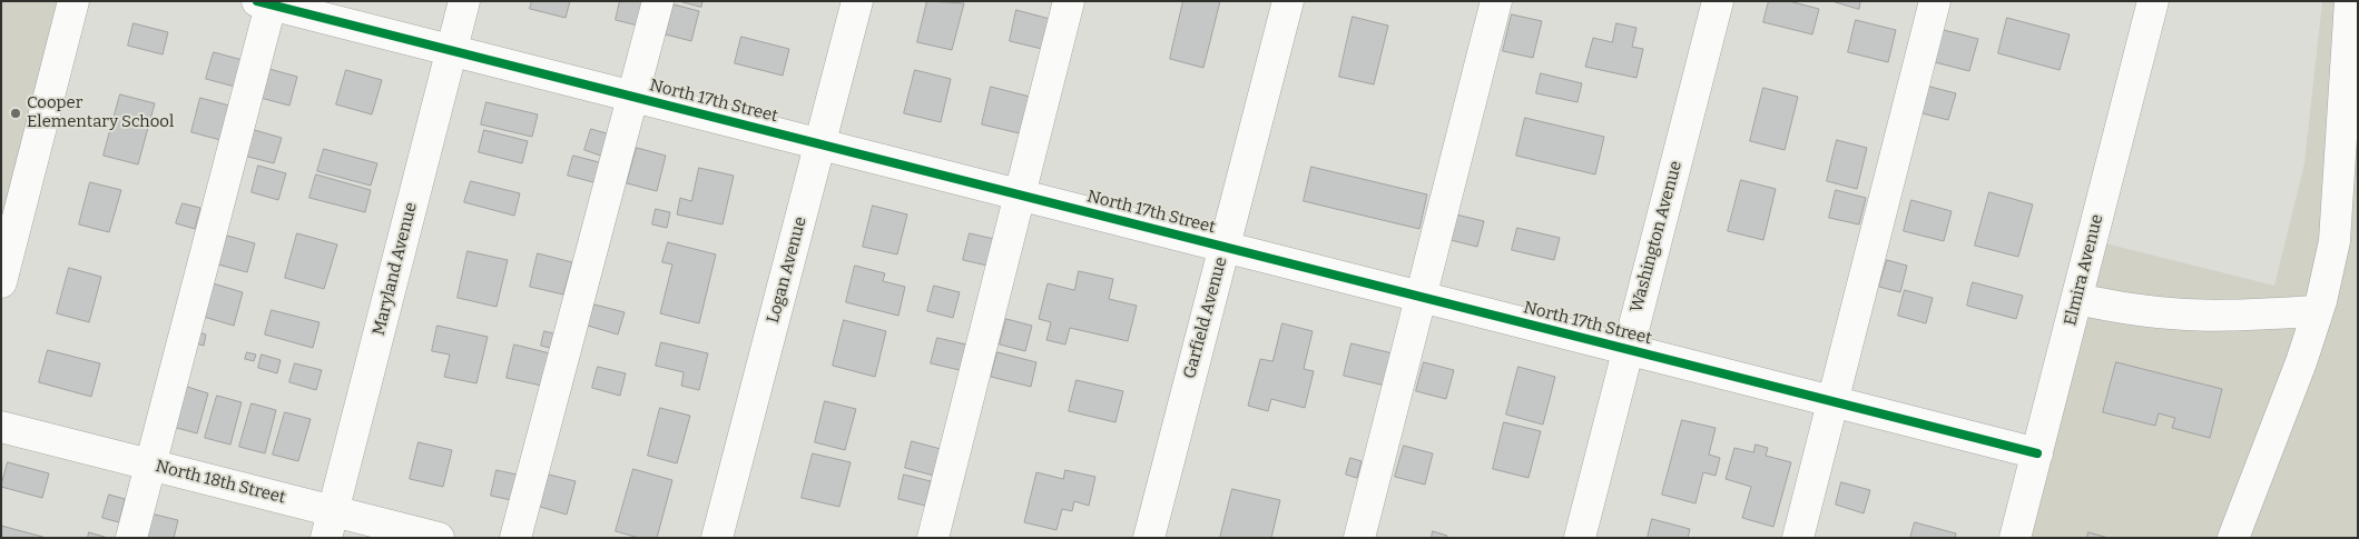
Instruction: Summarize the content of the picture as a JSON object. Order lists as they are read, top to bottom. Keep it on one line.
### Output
{"streets":{"street":["North 17th Street","Washington Avenue","Maryland Avenue","Logan Avenue","Elmira Avenue","Garfield Avenue","North 18th Street"]},"crossings":[["North 17th Street","Washington Avenue"],["North 17th Street","Maryland Avenue"],["North 17th Street","Logan Avenue"],["North 17th Street","Elmira Avenue"],["North 17th Street","Garfield Avenue"],["Maryland Avenue","North 18th Street"]],"places":["Cooper Elementary School"]}
